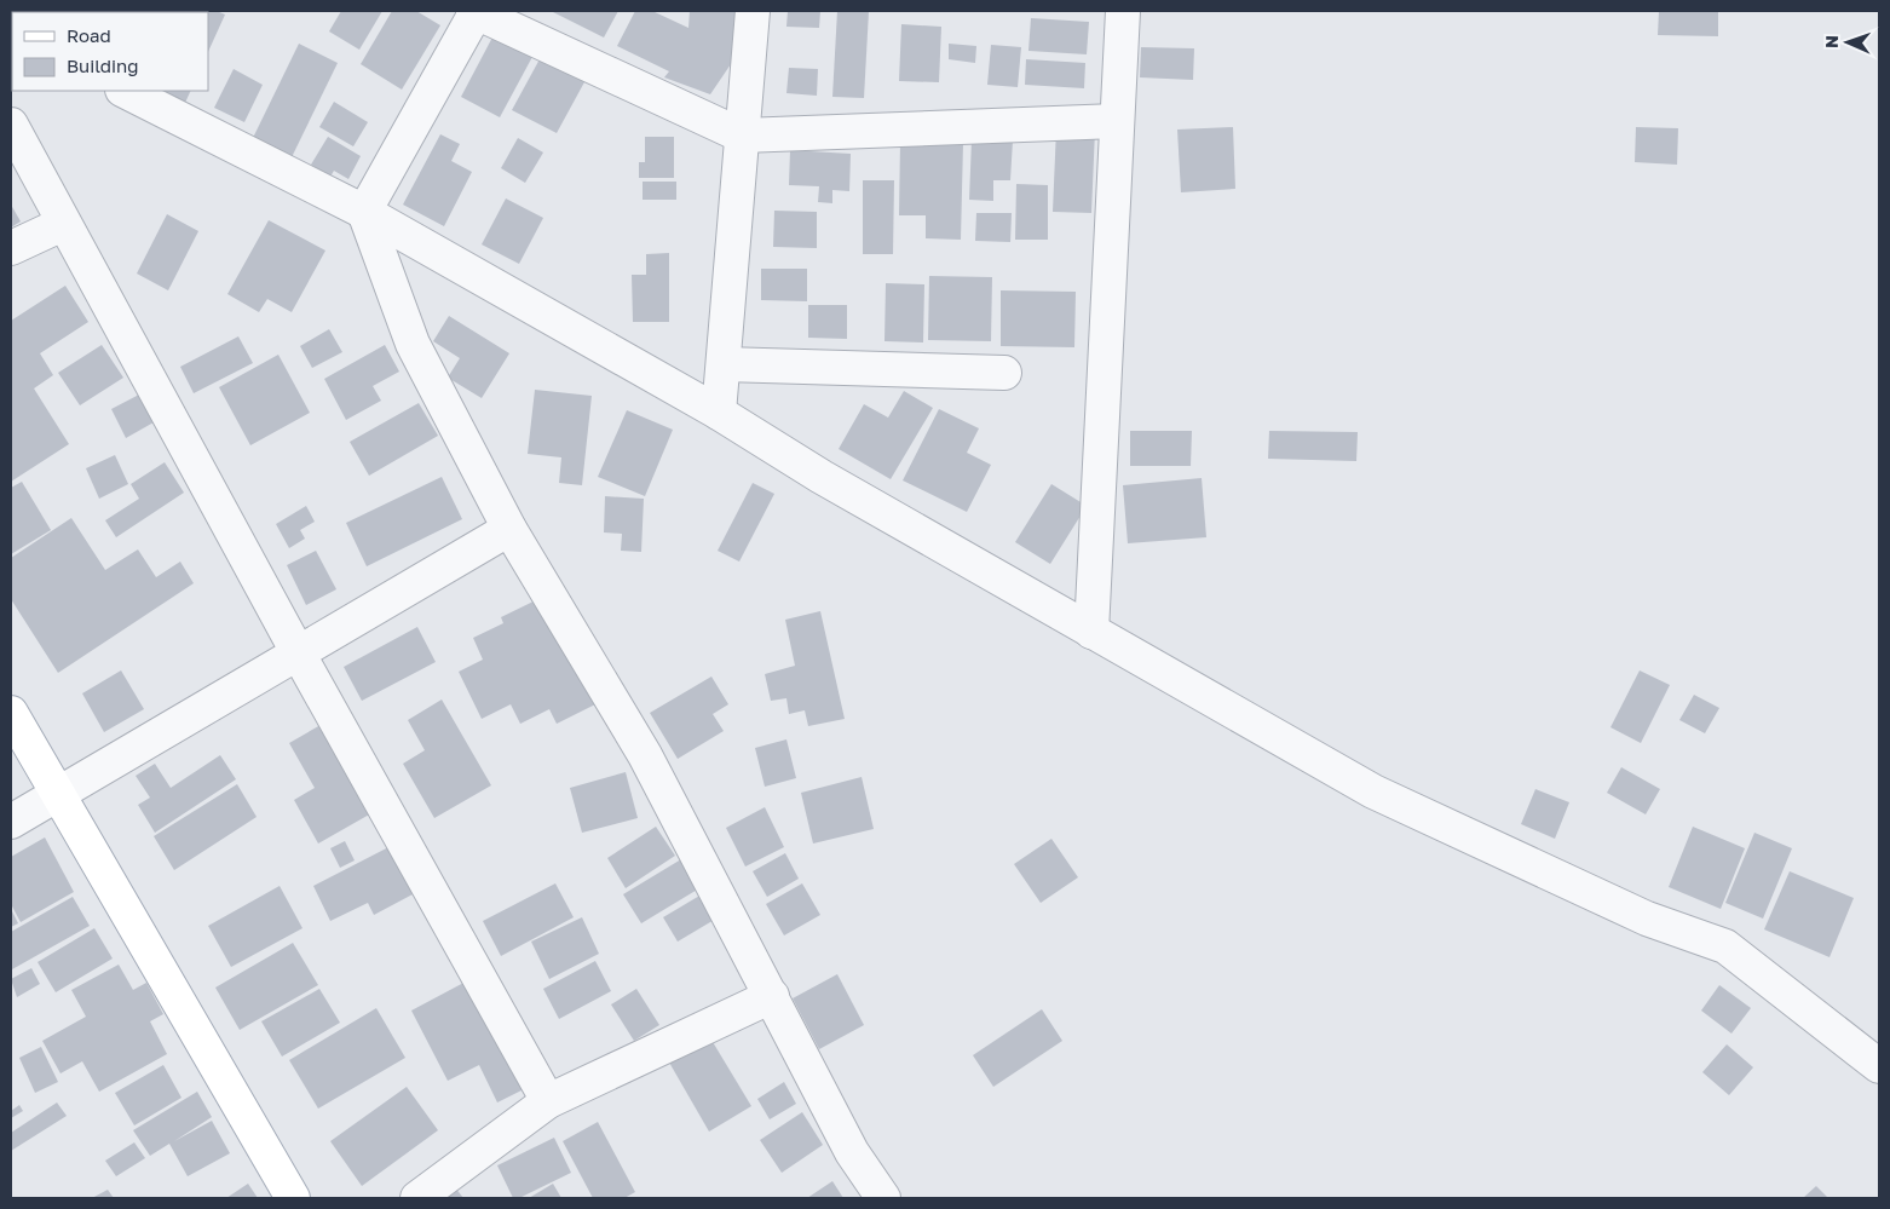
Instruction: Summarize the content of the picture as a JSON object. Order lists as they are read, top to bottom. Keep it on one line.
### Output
{"legend":["Road","Building"],"north":"left"}
